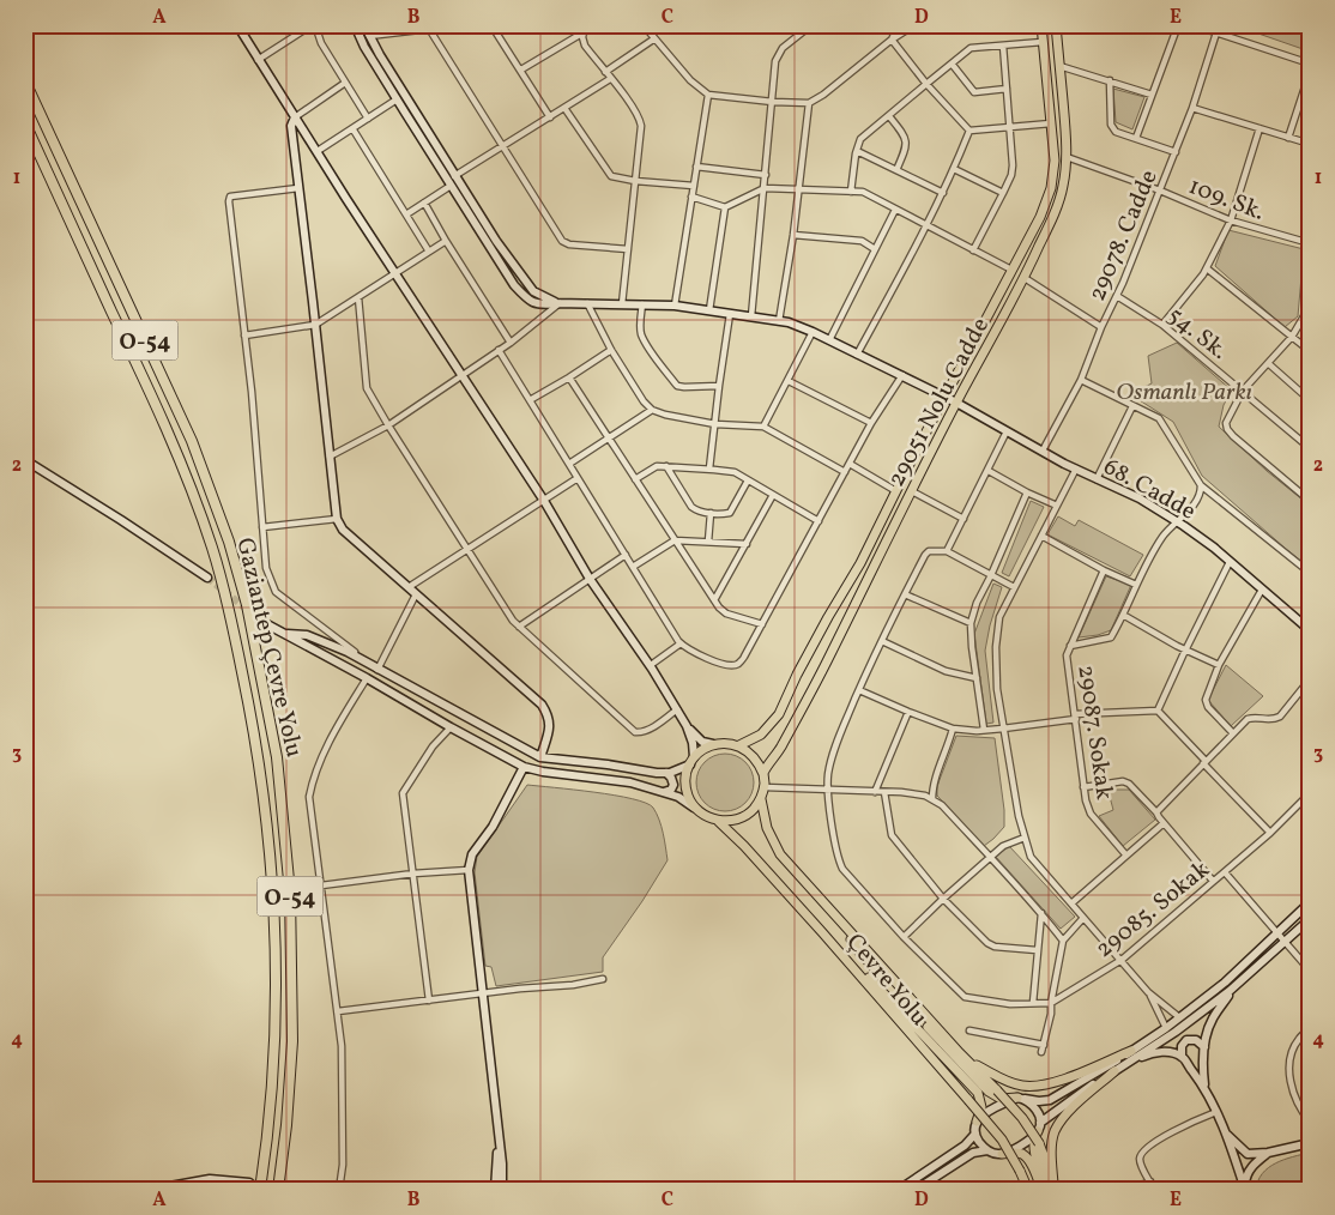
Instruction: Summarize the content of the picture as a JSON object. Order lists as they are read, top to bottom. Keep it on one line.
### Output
{"streets":{"highway":["O-54","Gaziantep Çevre Yolu"],"main road":["29051 Nolu Cadde","Çevre Yolu"],"street":["109. Sk.","29078. Cadde","54. Sk.","68. Cadde","29087. Sokak","29085. Sokak"]},"crossings":[["109. Sk.","29078. Cadde"],["109. Sk.","29051 Nolu Cadde"],["29078. Cadde","54. Sk."],["29078. Cadde","68. Cadde"],["29051 Nolu Cadde","68. Cadde"],["29051 Nolu Cadde","Çevre Yolu"]],"parks":["Osmanlı Parkı"],"grid":{"columns":["A","B","C","D","E"],"rows":["1","2","3","4"]}}
